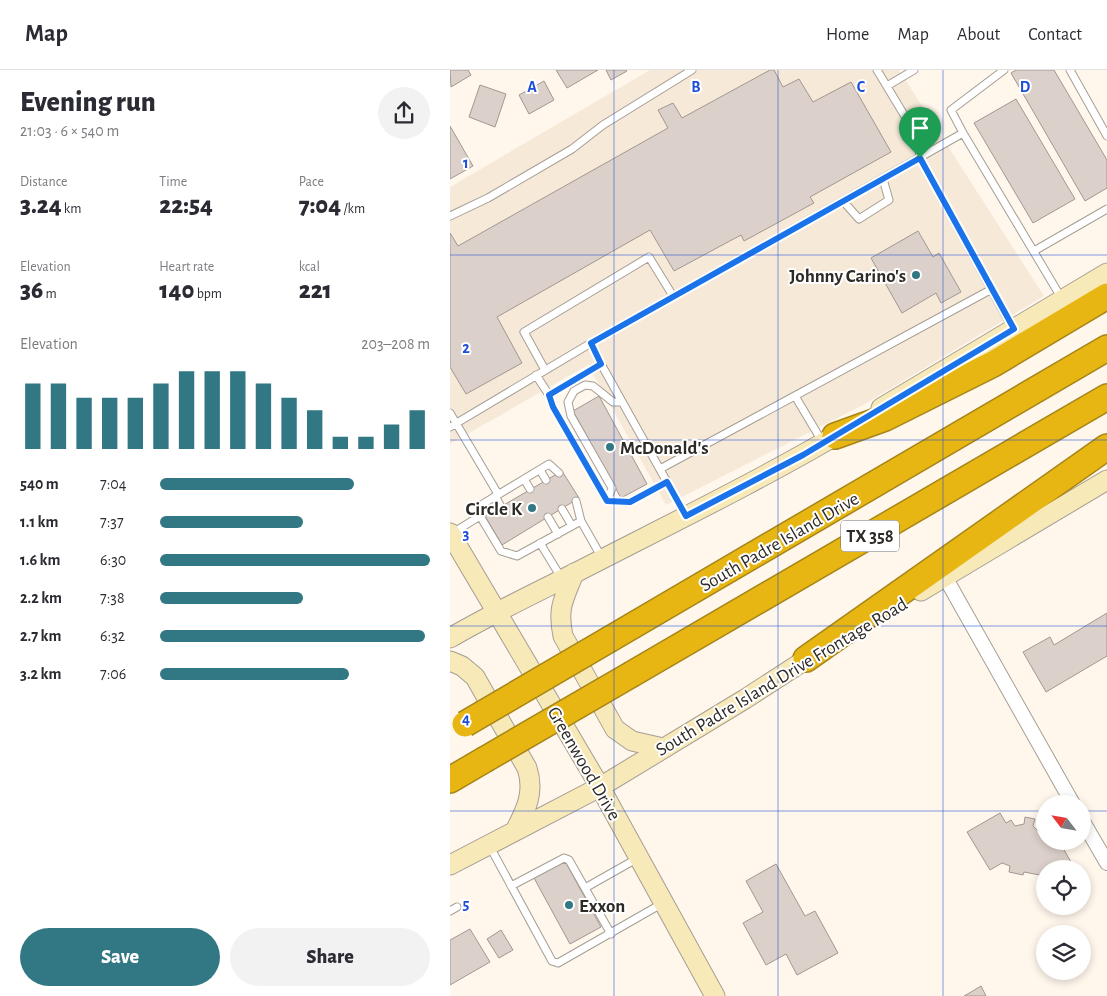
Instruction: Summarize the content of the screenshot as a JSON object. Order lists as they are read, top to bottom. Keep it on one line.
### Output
{"streets":{"highway":["TX 358","South Padre Island Drive"],"main road":["South Padre Island Drive Frontage Road","Greenwood Drive"]},"crossings":[["South Padre Island Drive Frontage Road","Greenwood Drive"]],"places":["Johnny Carino's","McDonald's","Circle K","Exxon"],"north":"top left","page":{"header":"Map","nav":["Home","Map","About","Contact"],"heading":["Evening run","21:03 · 6 × 540 m"],"stats":[["Distance","3.24 km"],["Time","22:54"],["Pace","7:04 /km"],["Elevation","36 m"],["Heart rate","140 bpm"],["kcal","221"]],"chart":["Elevation","203–208 m"],"list":[{"name":"540 m","note":"7:04"},{"name":"1.1 km","note":"7:37"},{"name":"1.6 km","note":"6:30"},{"name":"2.2 km","note":"7:38"},{"name":"2.7 km","note":"6:32"},{"name":"3.2 km","note":"7:06"}],"buttons":["Save","Share"]},"grid":{"columns":["A","B","C","D"],"rows":["1","2","3","4","5"]}}
